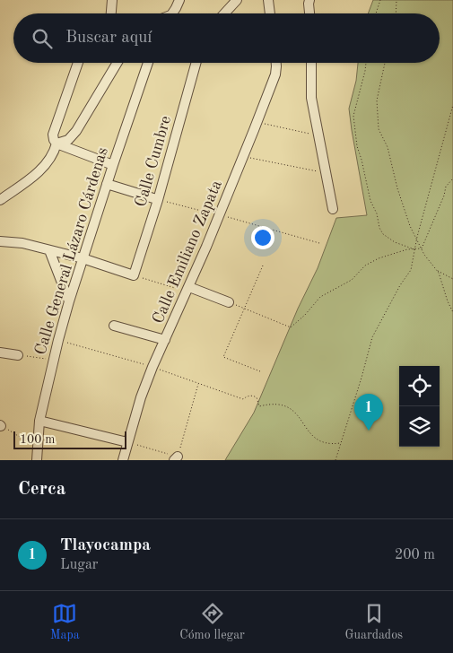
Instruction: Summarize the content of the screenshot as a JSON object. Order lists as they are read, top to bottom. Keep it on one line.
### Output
{"streets":{"street":["Calle Cumbre","Calle General Lázaro Cárdenas","Calle Emiliano Zapata"]},"scale_bar":"100 m","page":{"search":"Buscar aquí","pins":"1","scale":"100 m","heading":"Cerca","list":[{"mark":"1","name":"Tlayocampa","note":"Lugar","value":"200 m"}],"nav":["Mapa","Cómo llegar","Guardados"]}}
